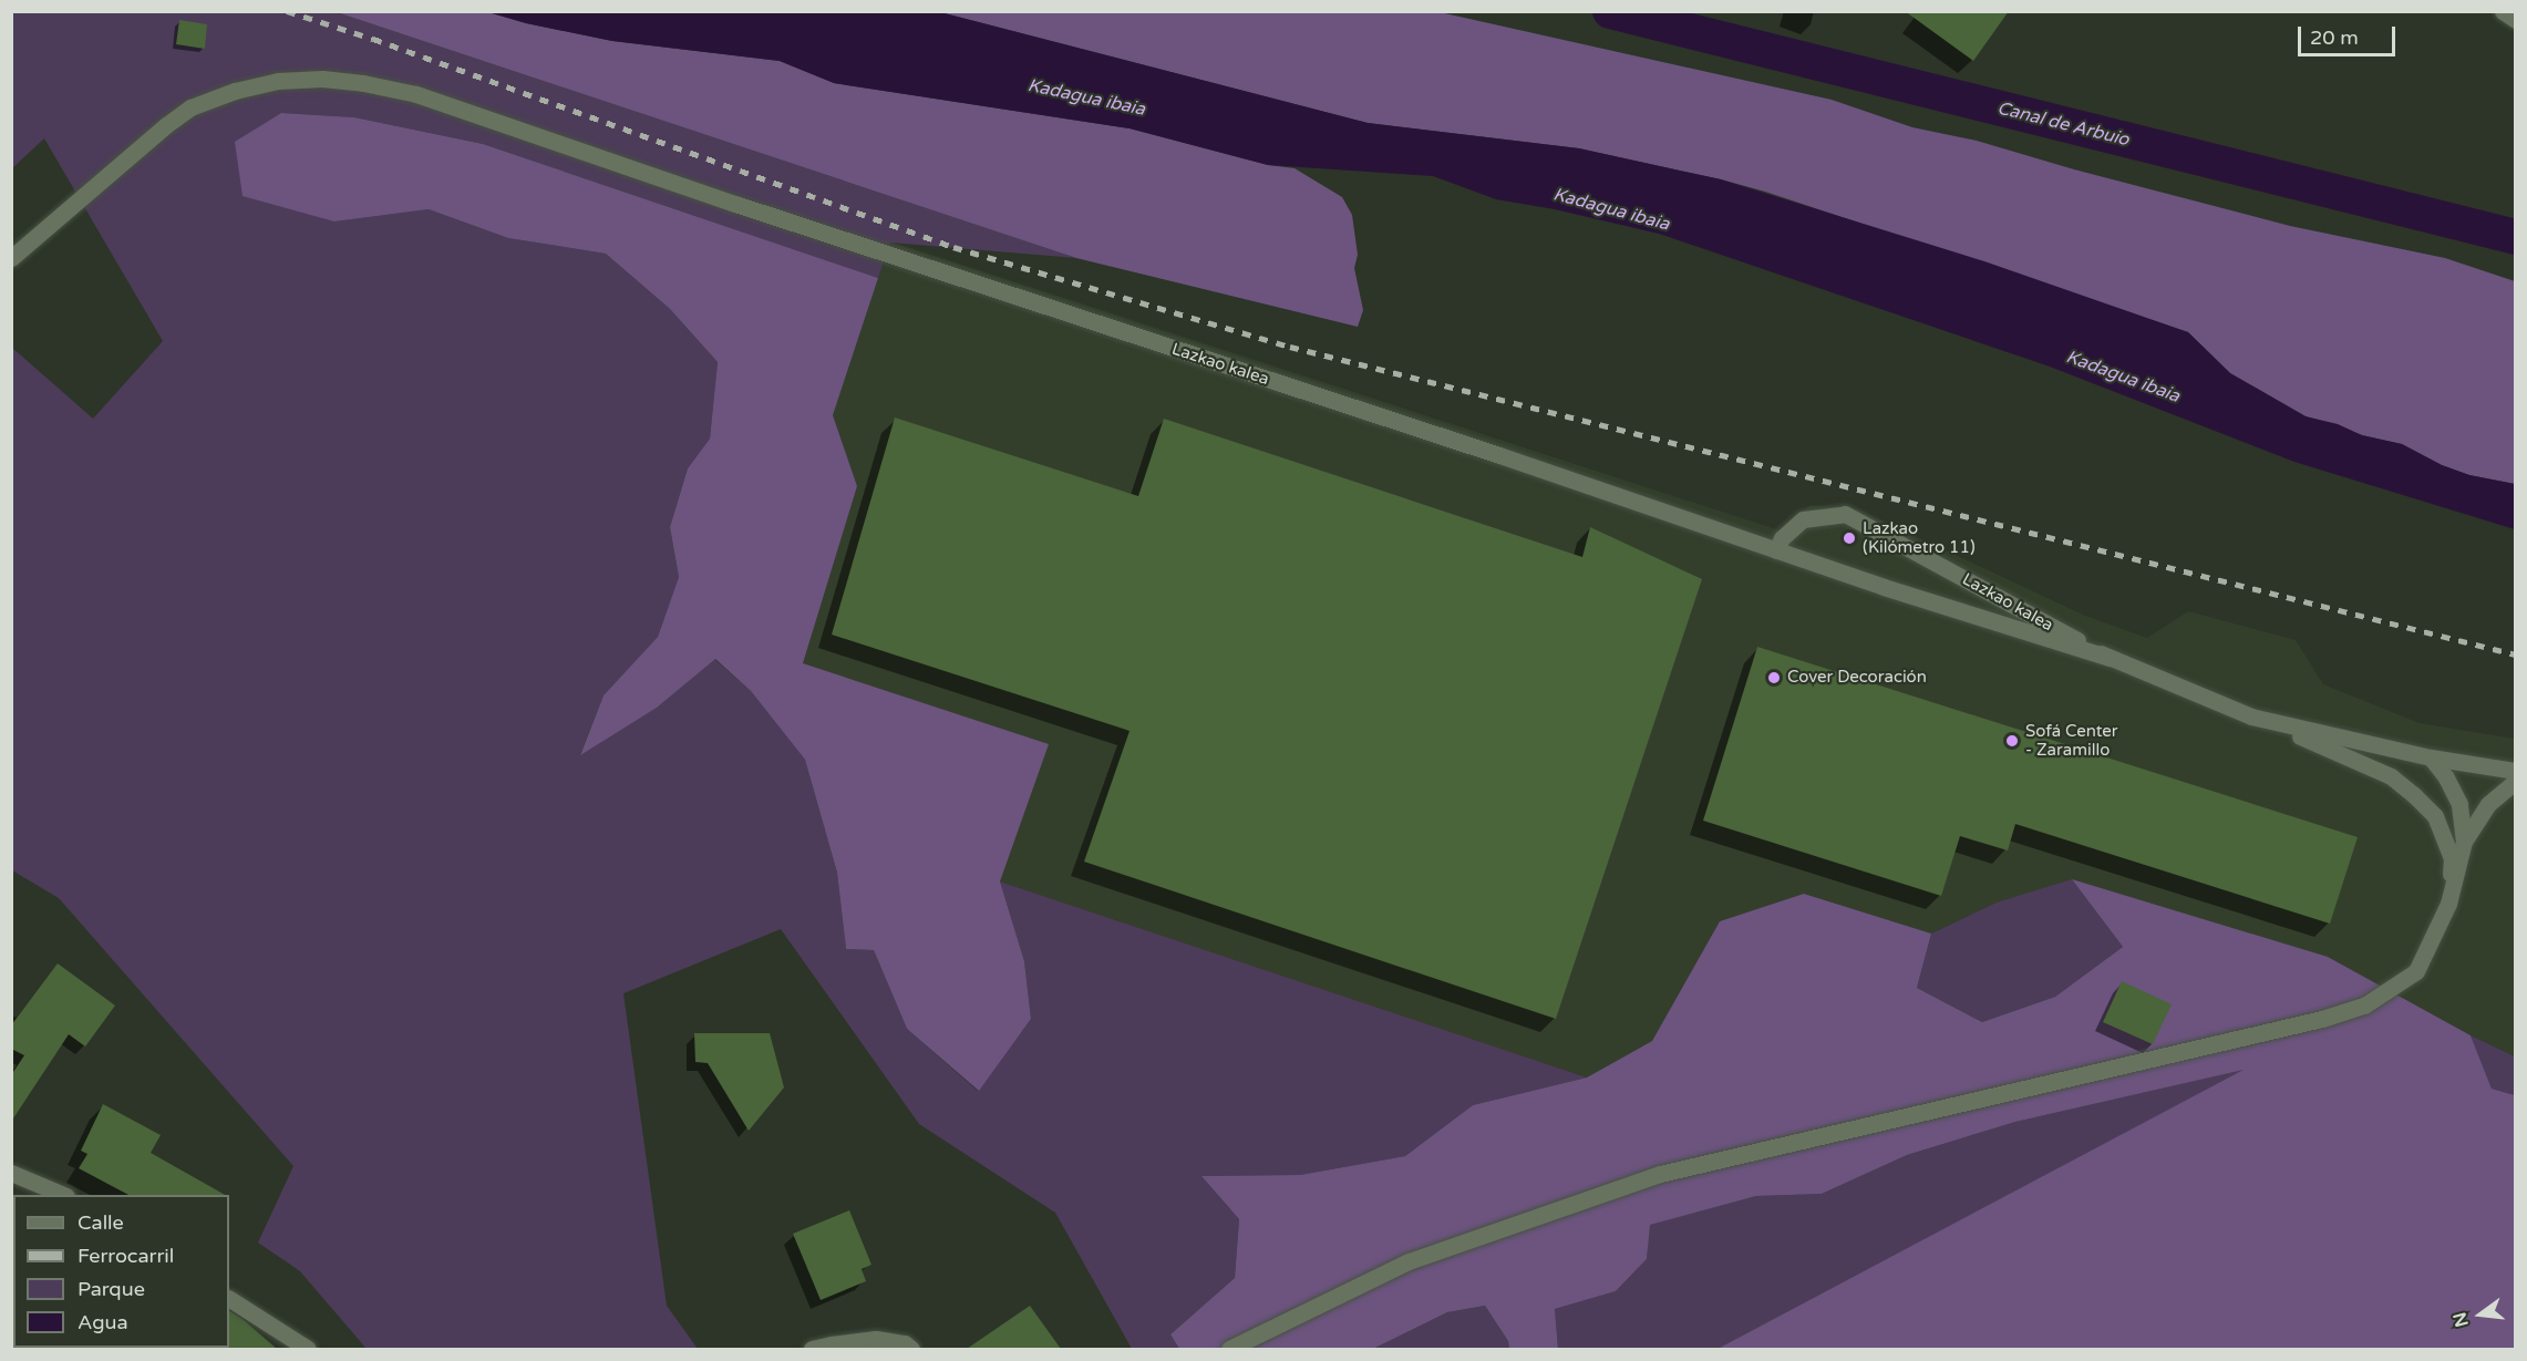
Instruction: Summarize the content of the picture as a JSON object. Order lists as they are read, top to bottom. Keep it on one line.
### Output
{"streets":{"street":["Lazkao kalea"]},"water":["Kadagua ibaia","Canal de Arbuio"],"places":["Lazkao (Kilómetro 11)","Cover Decoración","Sofá Center - Zaramillo"],"legend":["Calle","Ferrocarril","Parque","Agua"],"scale_bar":"20 m","north":"left"}
